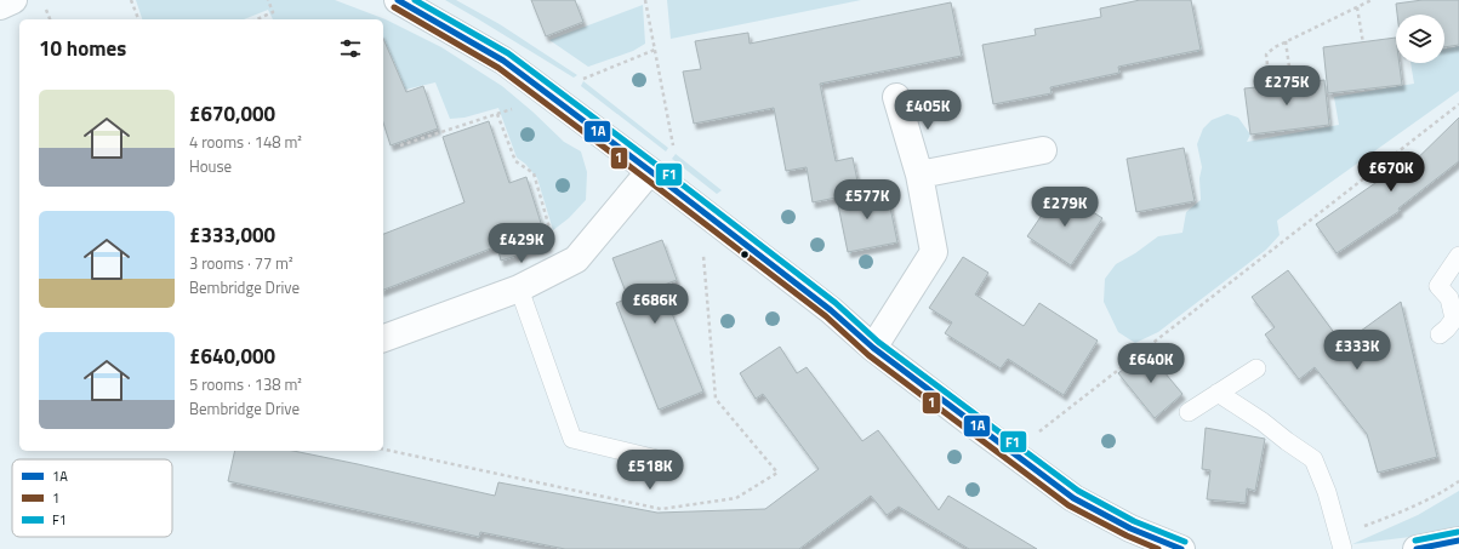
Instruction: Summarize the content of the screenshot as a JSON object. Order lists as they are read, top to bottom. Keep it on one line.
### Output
{"lines":["transit line 1A","transit line F1","transit line 1"],"legend":["1A","1","F1"],"page":{"heading":"10 homes","price":["£275K","£405K","£670K","£577K","£279K","£429K","£686K","£333K","£640K","£518K"],"list":[{"name":"£670,000","note":"4 rooms · 148 m² · House"},{"name":"£333,000","note":"3 rooms · 77 m² · Bembridge Drive"},{"name":"£640,000","note":"5 rooms · 138 m² · Bembridge Drive"}]}}
